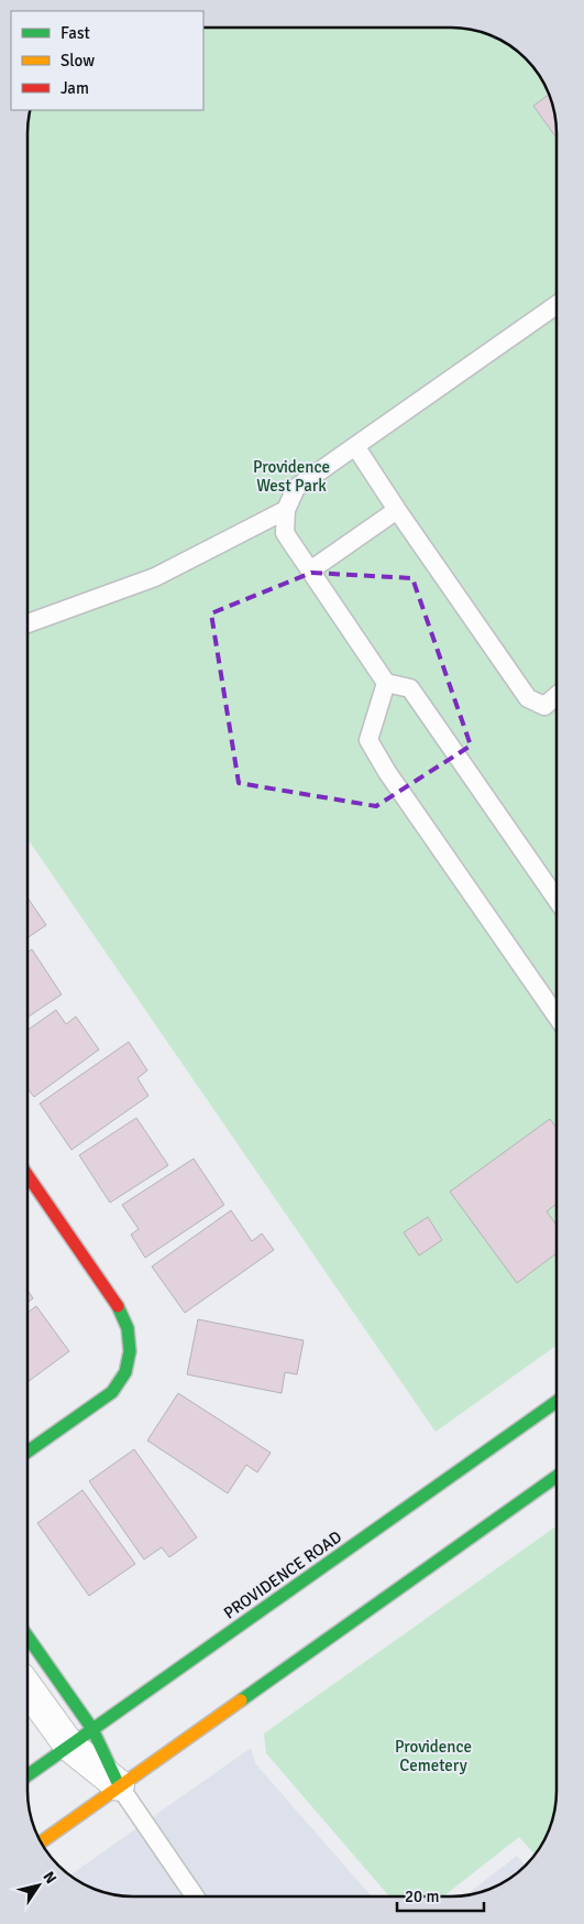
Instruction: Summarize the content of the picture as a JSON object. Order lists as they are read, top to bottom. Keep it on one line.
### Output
{"streets":{"main road":["PROVIDENCE ROAD"]},"parks":["Providence West Park","Providence Cemetery"],"legend":["Fast","Slow","Jam"],"scale_bar":"20 m","north":"top right"}
